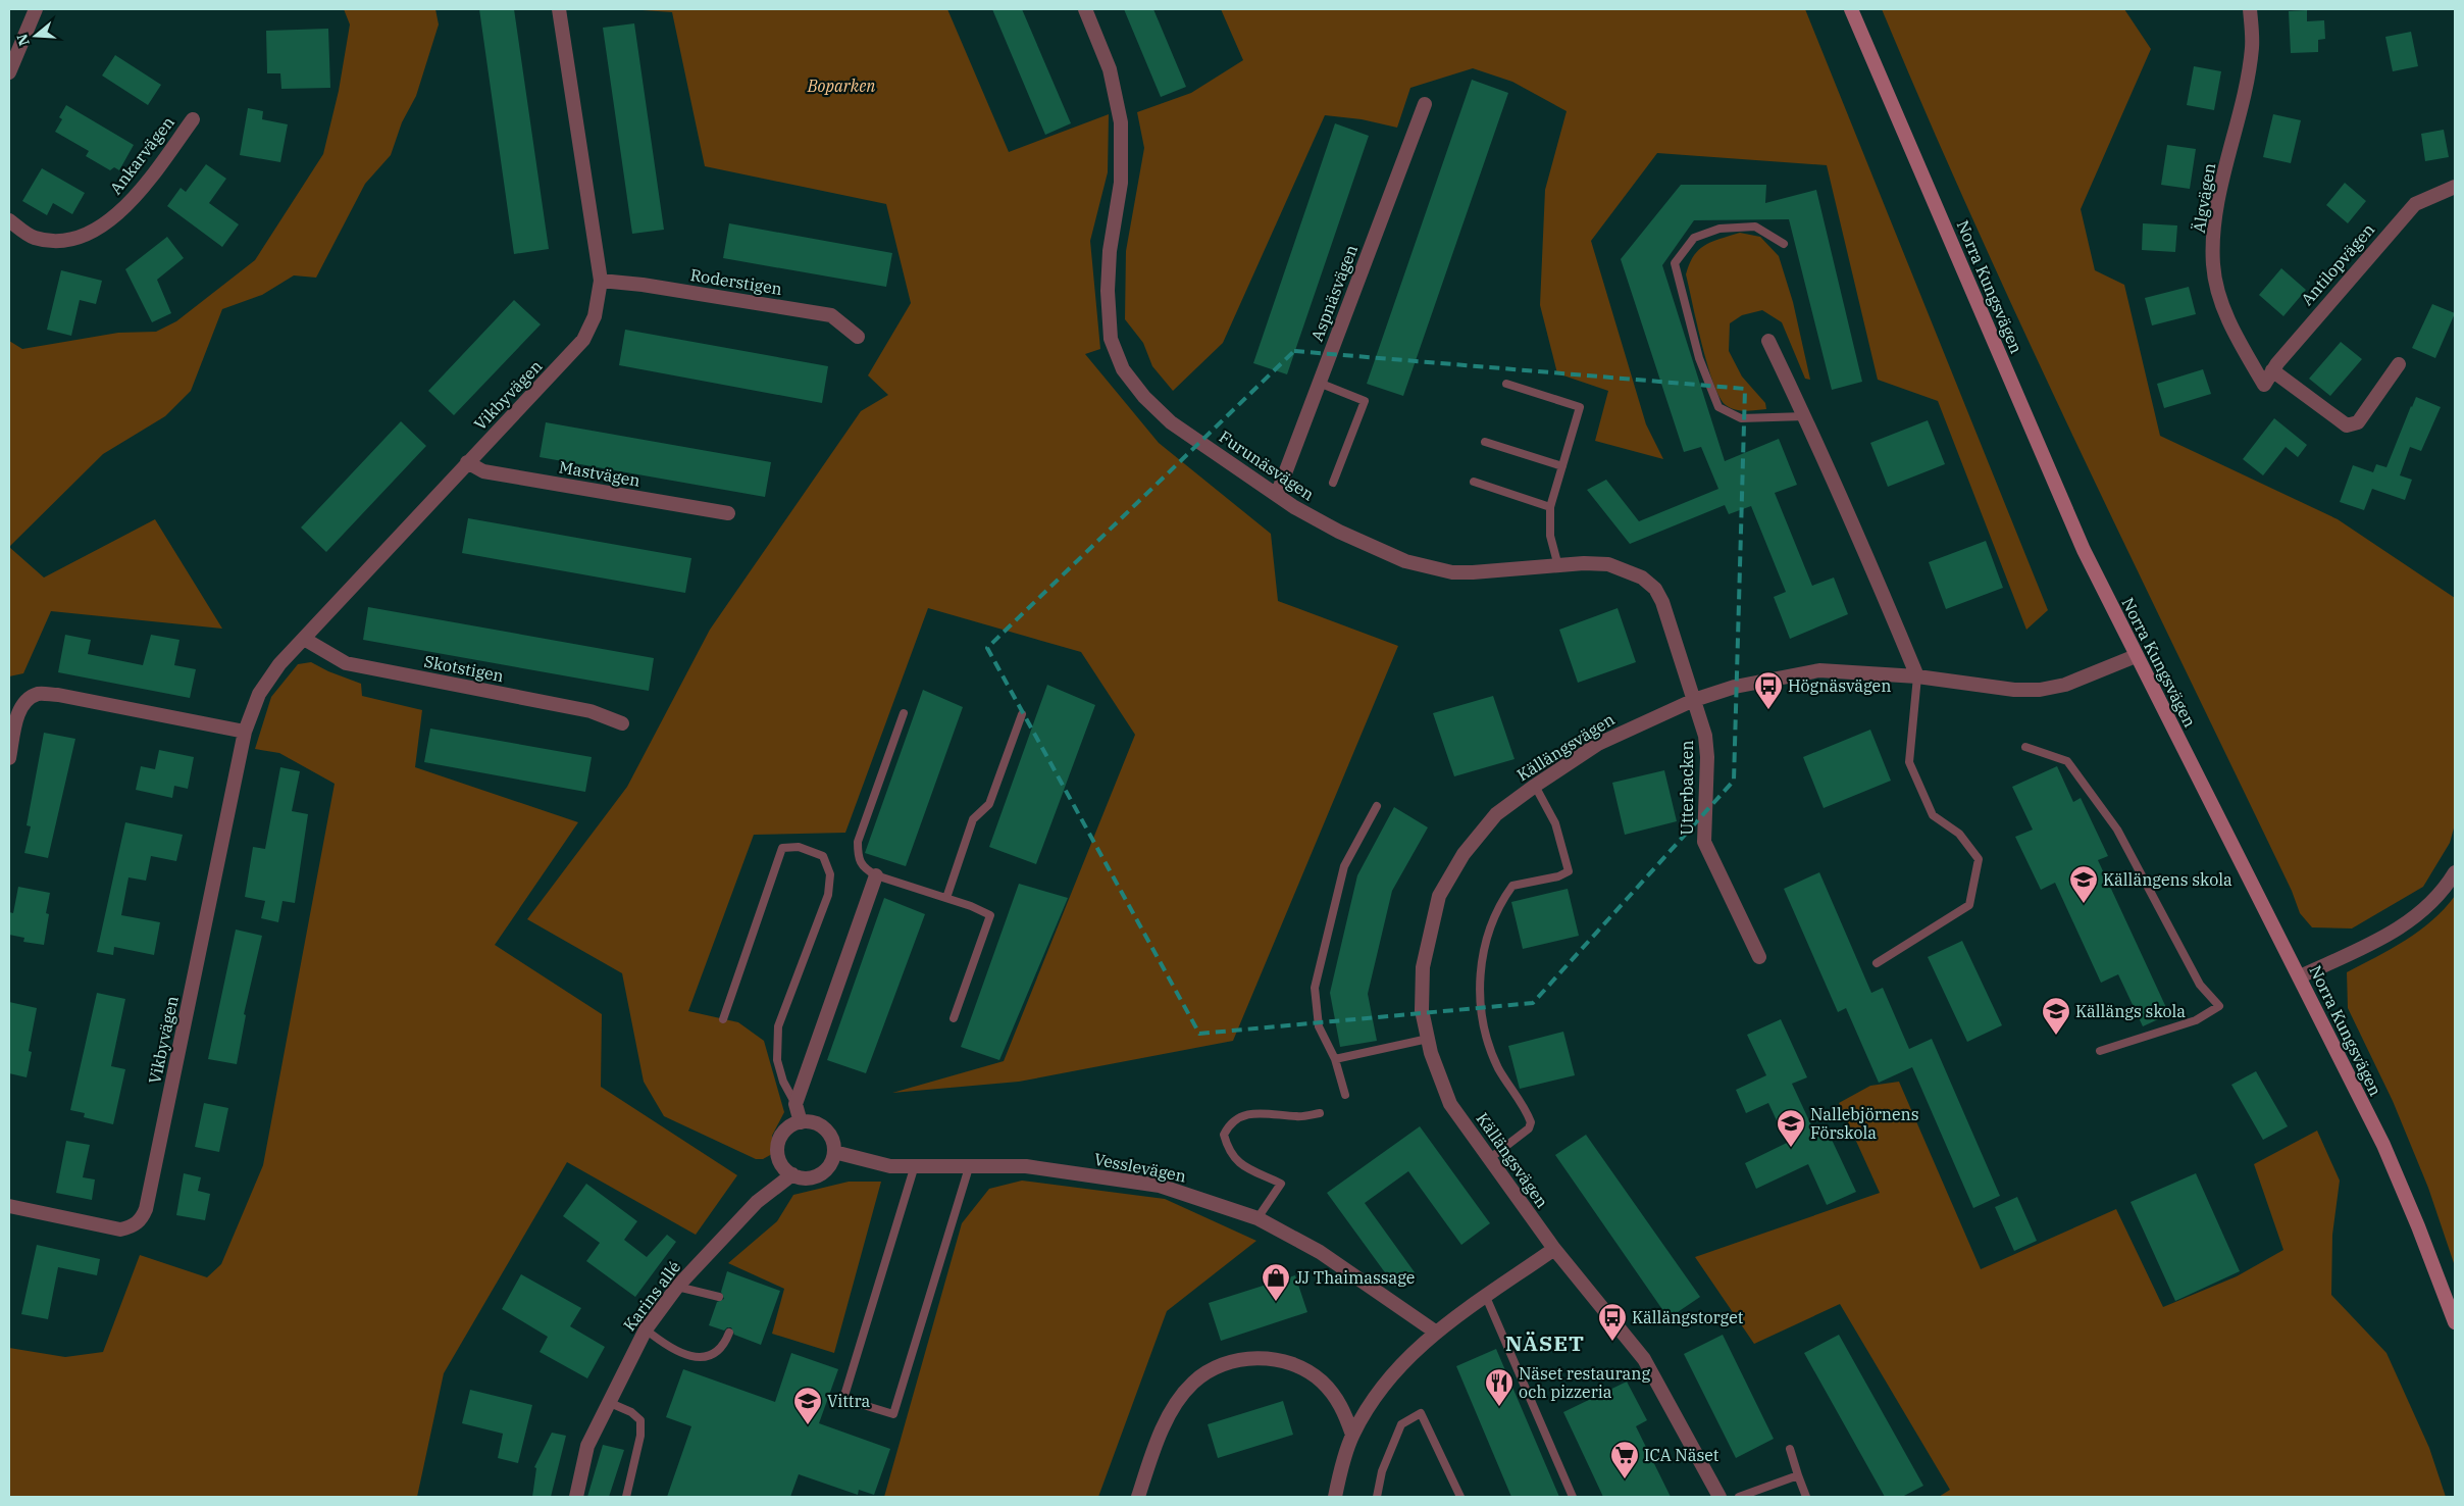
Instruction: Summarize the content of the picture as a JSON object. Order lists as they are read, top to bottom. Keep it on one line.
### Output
{"streets":{"main road":["Norra Kungsvägen"],"street":["Ankarvägen","Älgvägen","Antilopvägen","Roderstigen","Aspnäsvägen","Vikbyvägen","Furunäsvägen","Mastvägen","Skotstigen","Källängsvägen","Utterbacken","Vesslevägen","Karins allé"]},"crossings":[["Älgvägen","Antilopvägen"],["Roderstigen","Vikbyvägen"],["Norra Kungsvägen","Källängsvägen"],["Aspnäsvägen","Furunäsvägen"],["Vikbyvägen","Mastvägen"],["Vikbyvägen","Skotstigen"],["Furunäsvägen","Källängsvägen"],["Furunäsvägen","Utterbacken"],["Källängsvägen","Utterbacken"],["Vesslevägen","Karins allé"]],"districts":["NÄSET"],"parks":["Boparken"],"places":{"bus stop":["Högnäsvägen","Källängstorget"],"school or university":["Källängens skola","Källängs skola","Nallebjörnens Förskola","Vittra"],"shop":["JJ Thaimassage"],"restaurant":["Näset restaurang och pizzeria"],"supermarket":["ICA Näset"]},"north":"left"}
